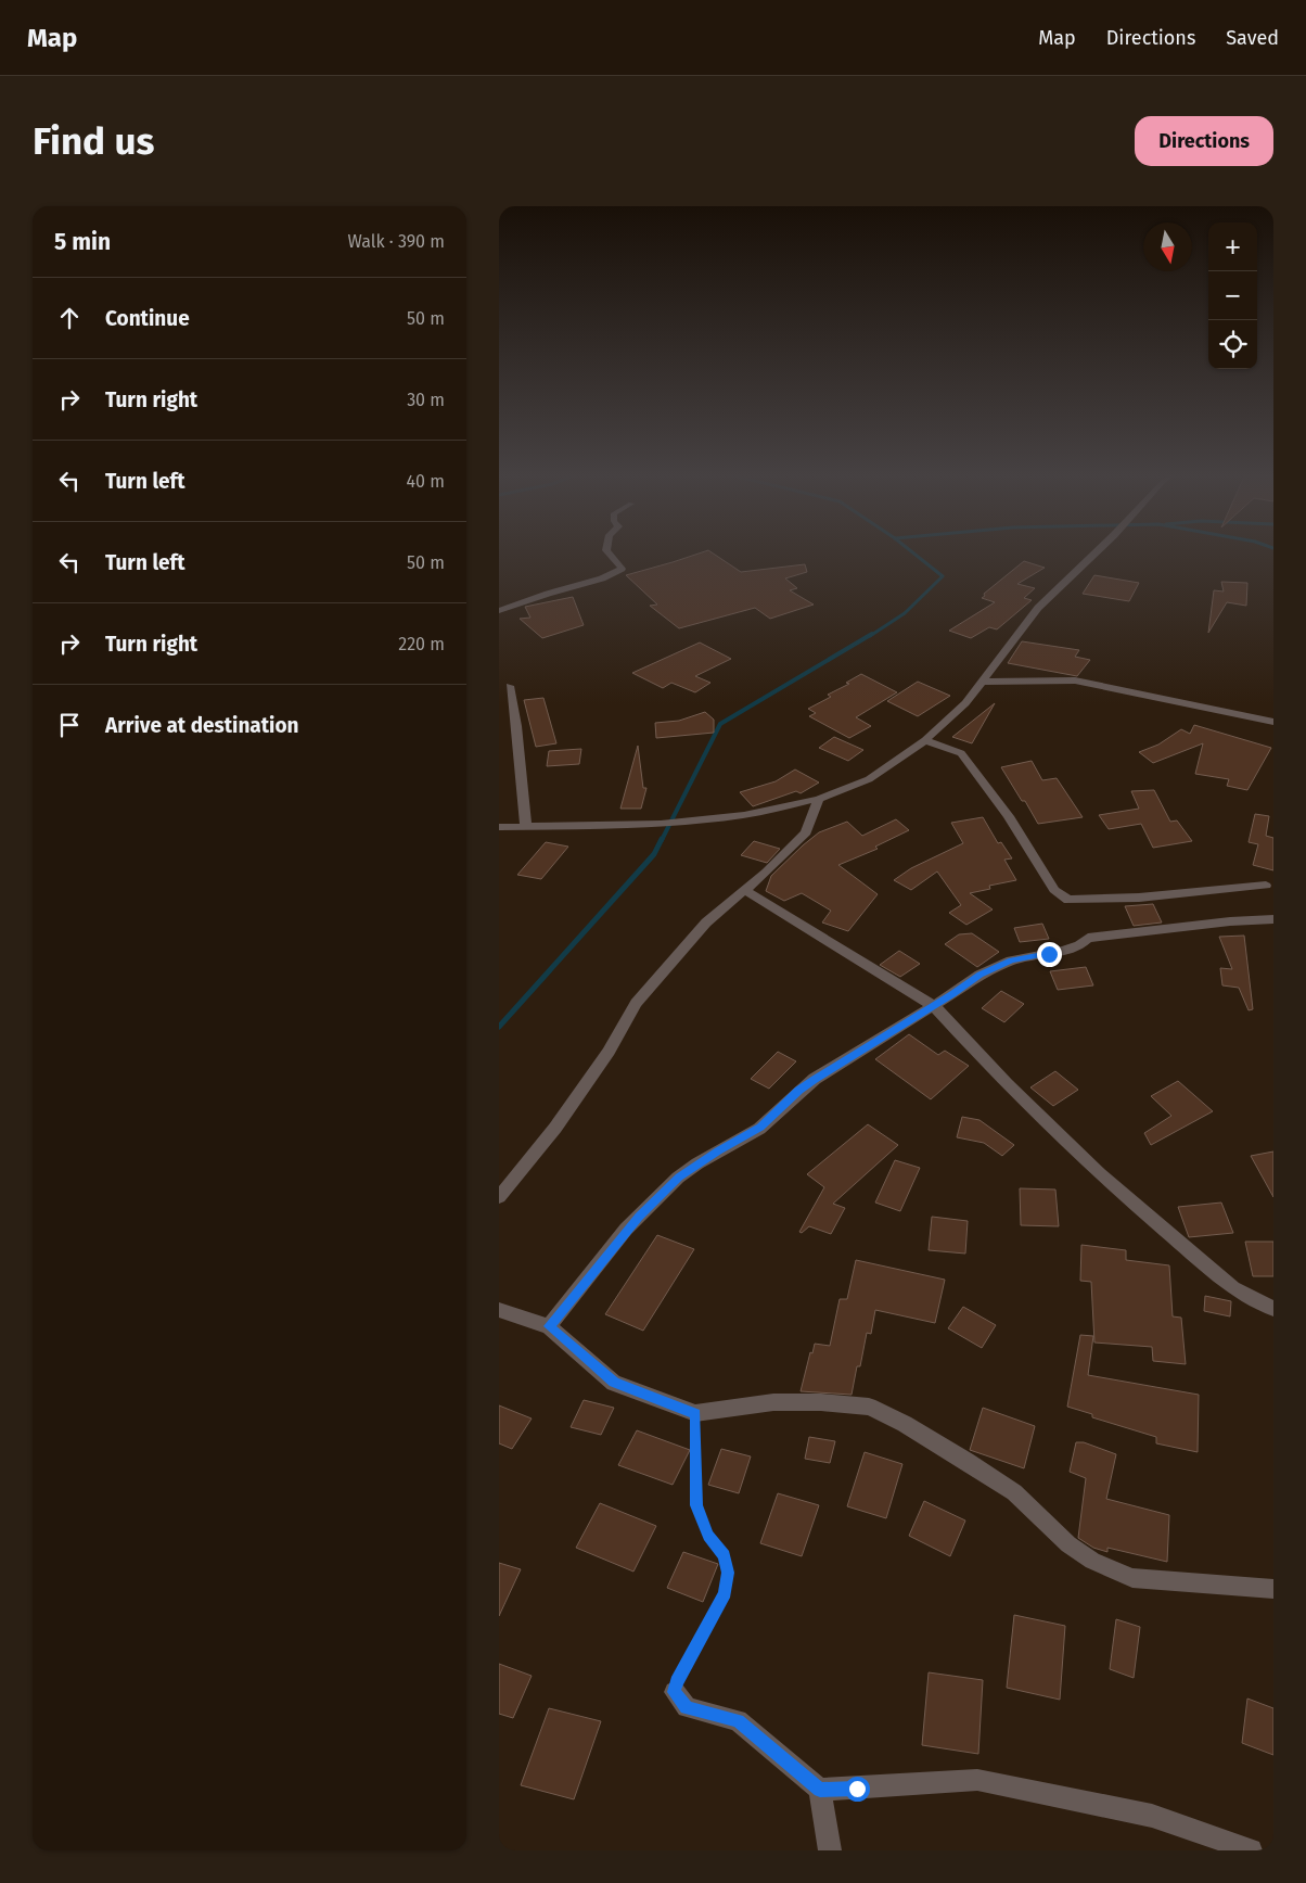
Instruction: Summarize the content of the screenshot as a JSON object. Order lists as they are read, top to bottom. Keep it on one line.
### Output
{"north":"bottom","page":{"header":"Map","nav":["Map","Directions","Saved"],"buttons":"Directions","title":"Find us","heading":["5 min","Walk · 390 m"],"map_buttons":["+","−"],"list":[["Continue","50 m"],["Turn right","30 m"],["Turn left","40 m"],["Turn left","50 m"],["Turn right","220 m"],"Arrive at destination"]}}
